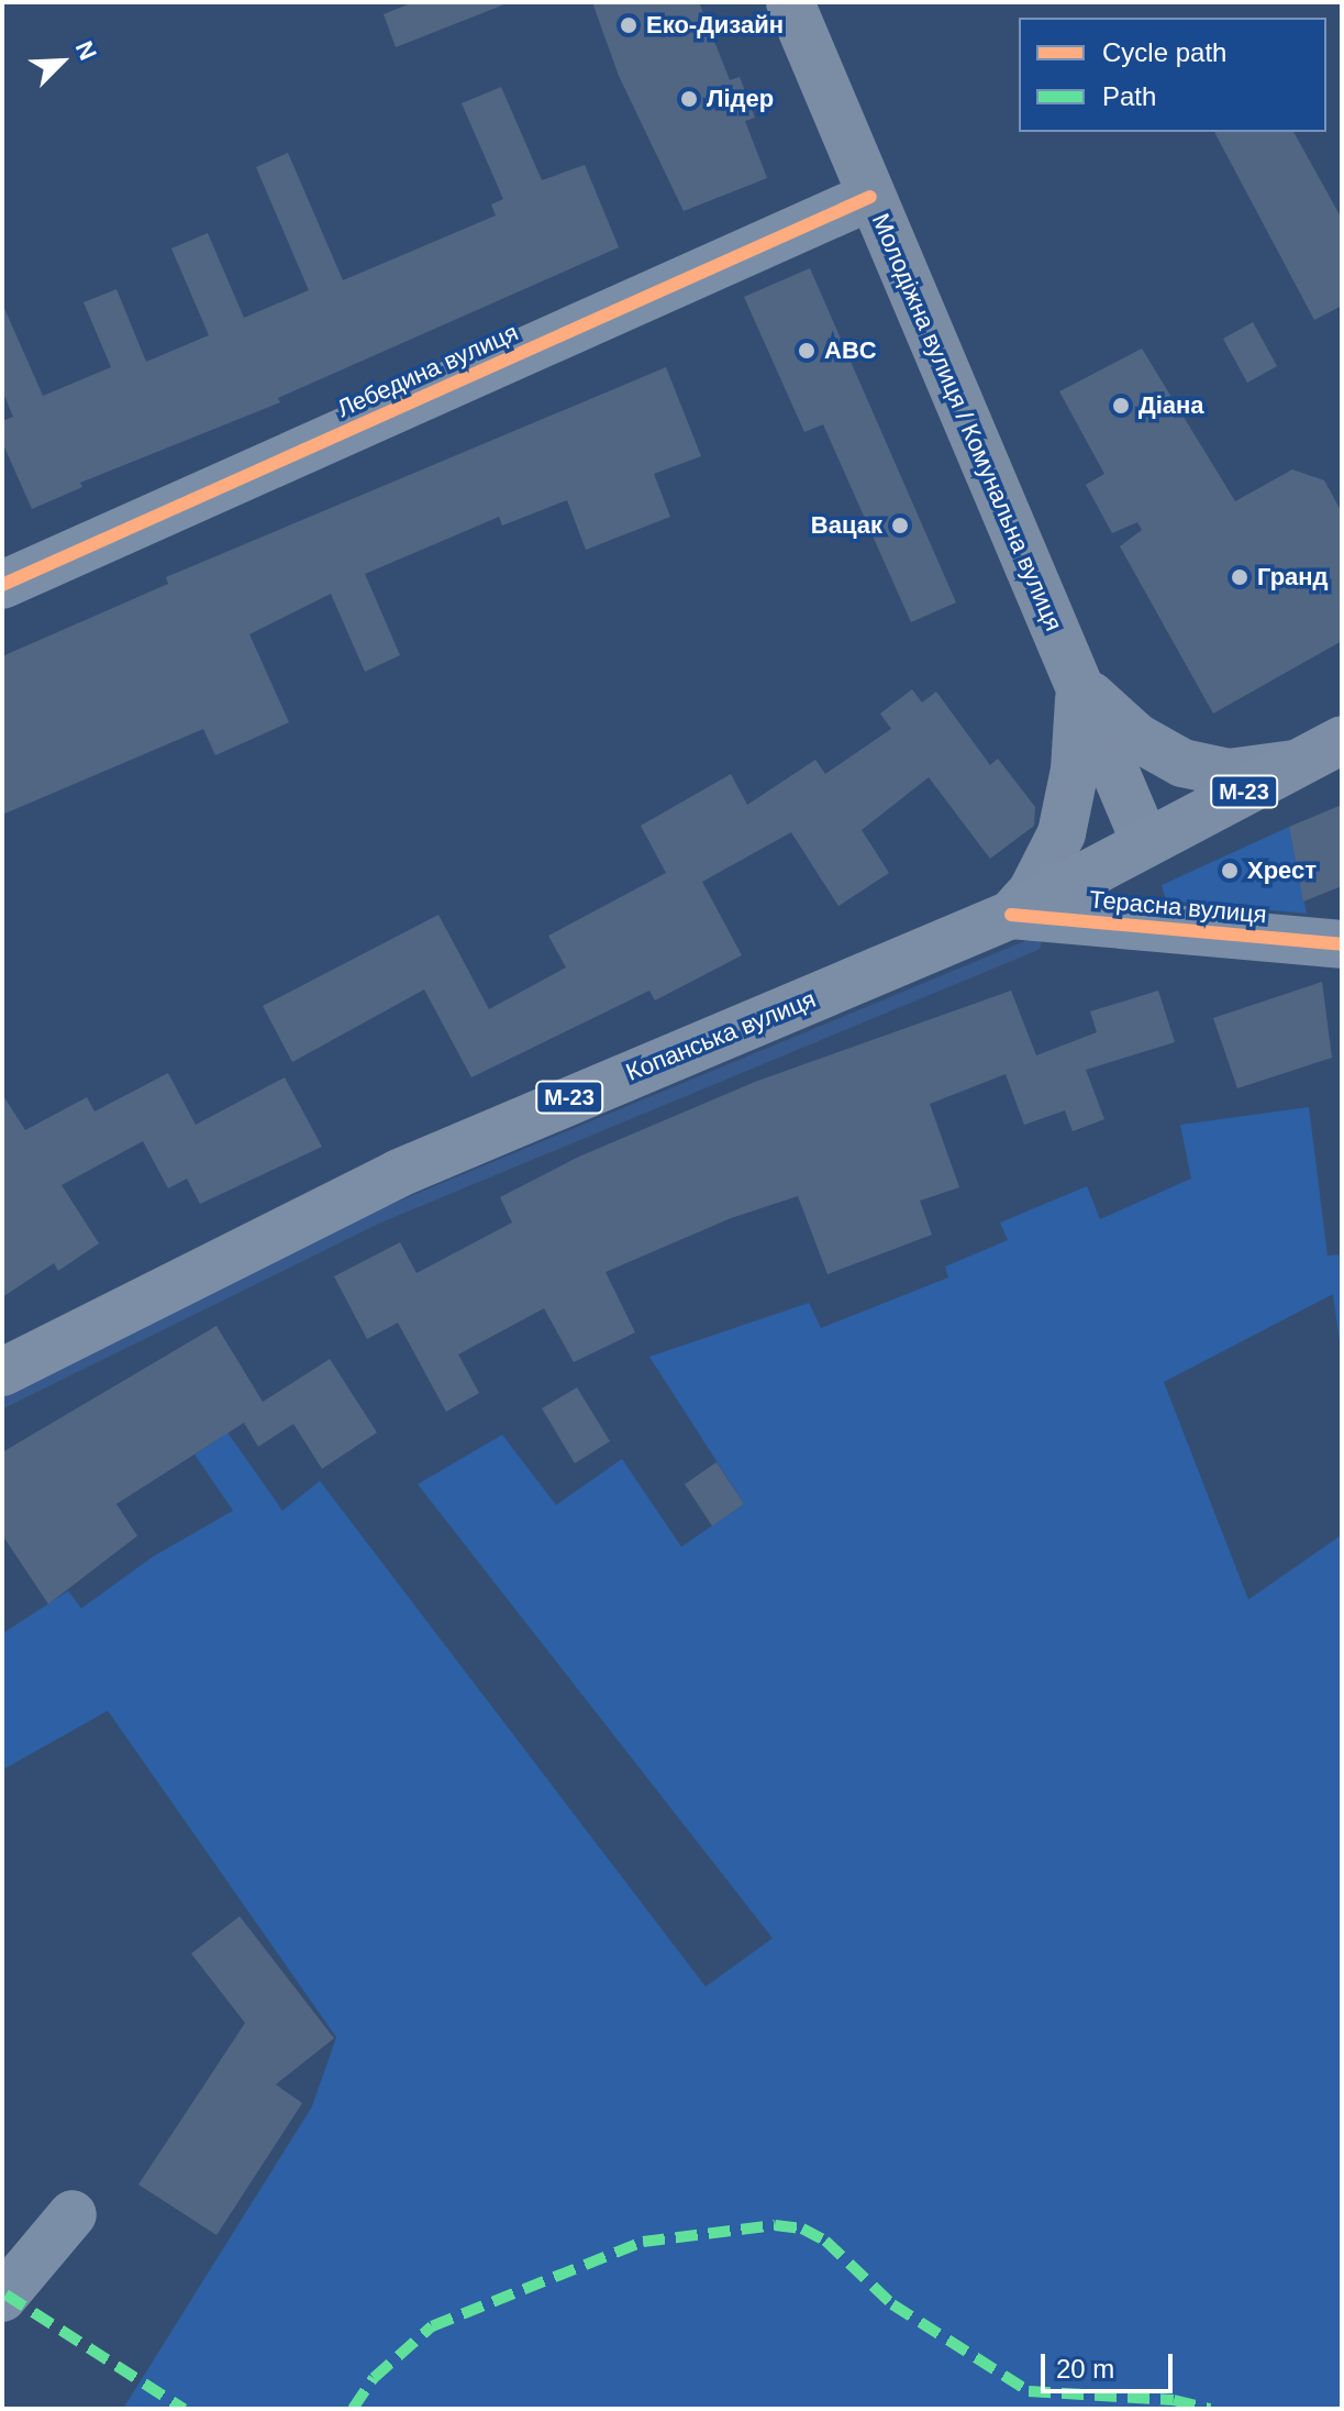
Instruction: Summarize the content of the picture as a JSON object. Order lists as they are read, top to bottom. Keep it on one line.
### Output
{"streets":{"highway":["М-23","Копанська вулиця"],"main road":["Молодіжна вулиця / Комунальна вулиця"],"street":["Лебедина вулиця","Терасна вулиця"]},"crossings":[["Лебедина вулиця","Молодіжна вулиця / Комунальна вулиця"],["Молодіжна вулиця / Комунальна вулиця","Копанська вулиця"],["Терасна вулиця","Копанська вулиця"]],"places":["Еко-Дизайн","Лідер","ABC","Діана","Вацак","Гранд","Хрест"],"legend":["Cycle path","Path"],"scale_bar":"20 m","north":"top right"}
